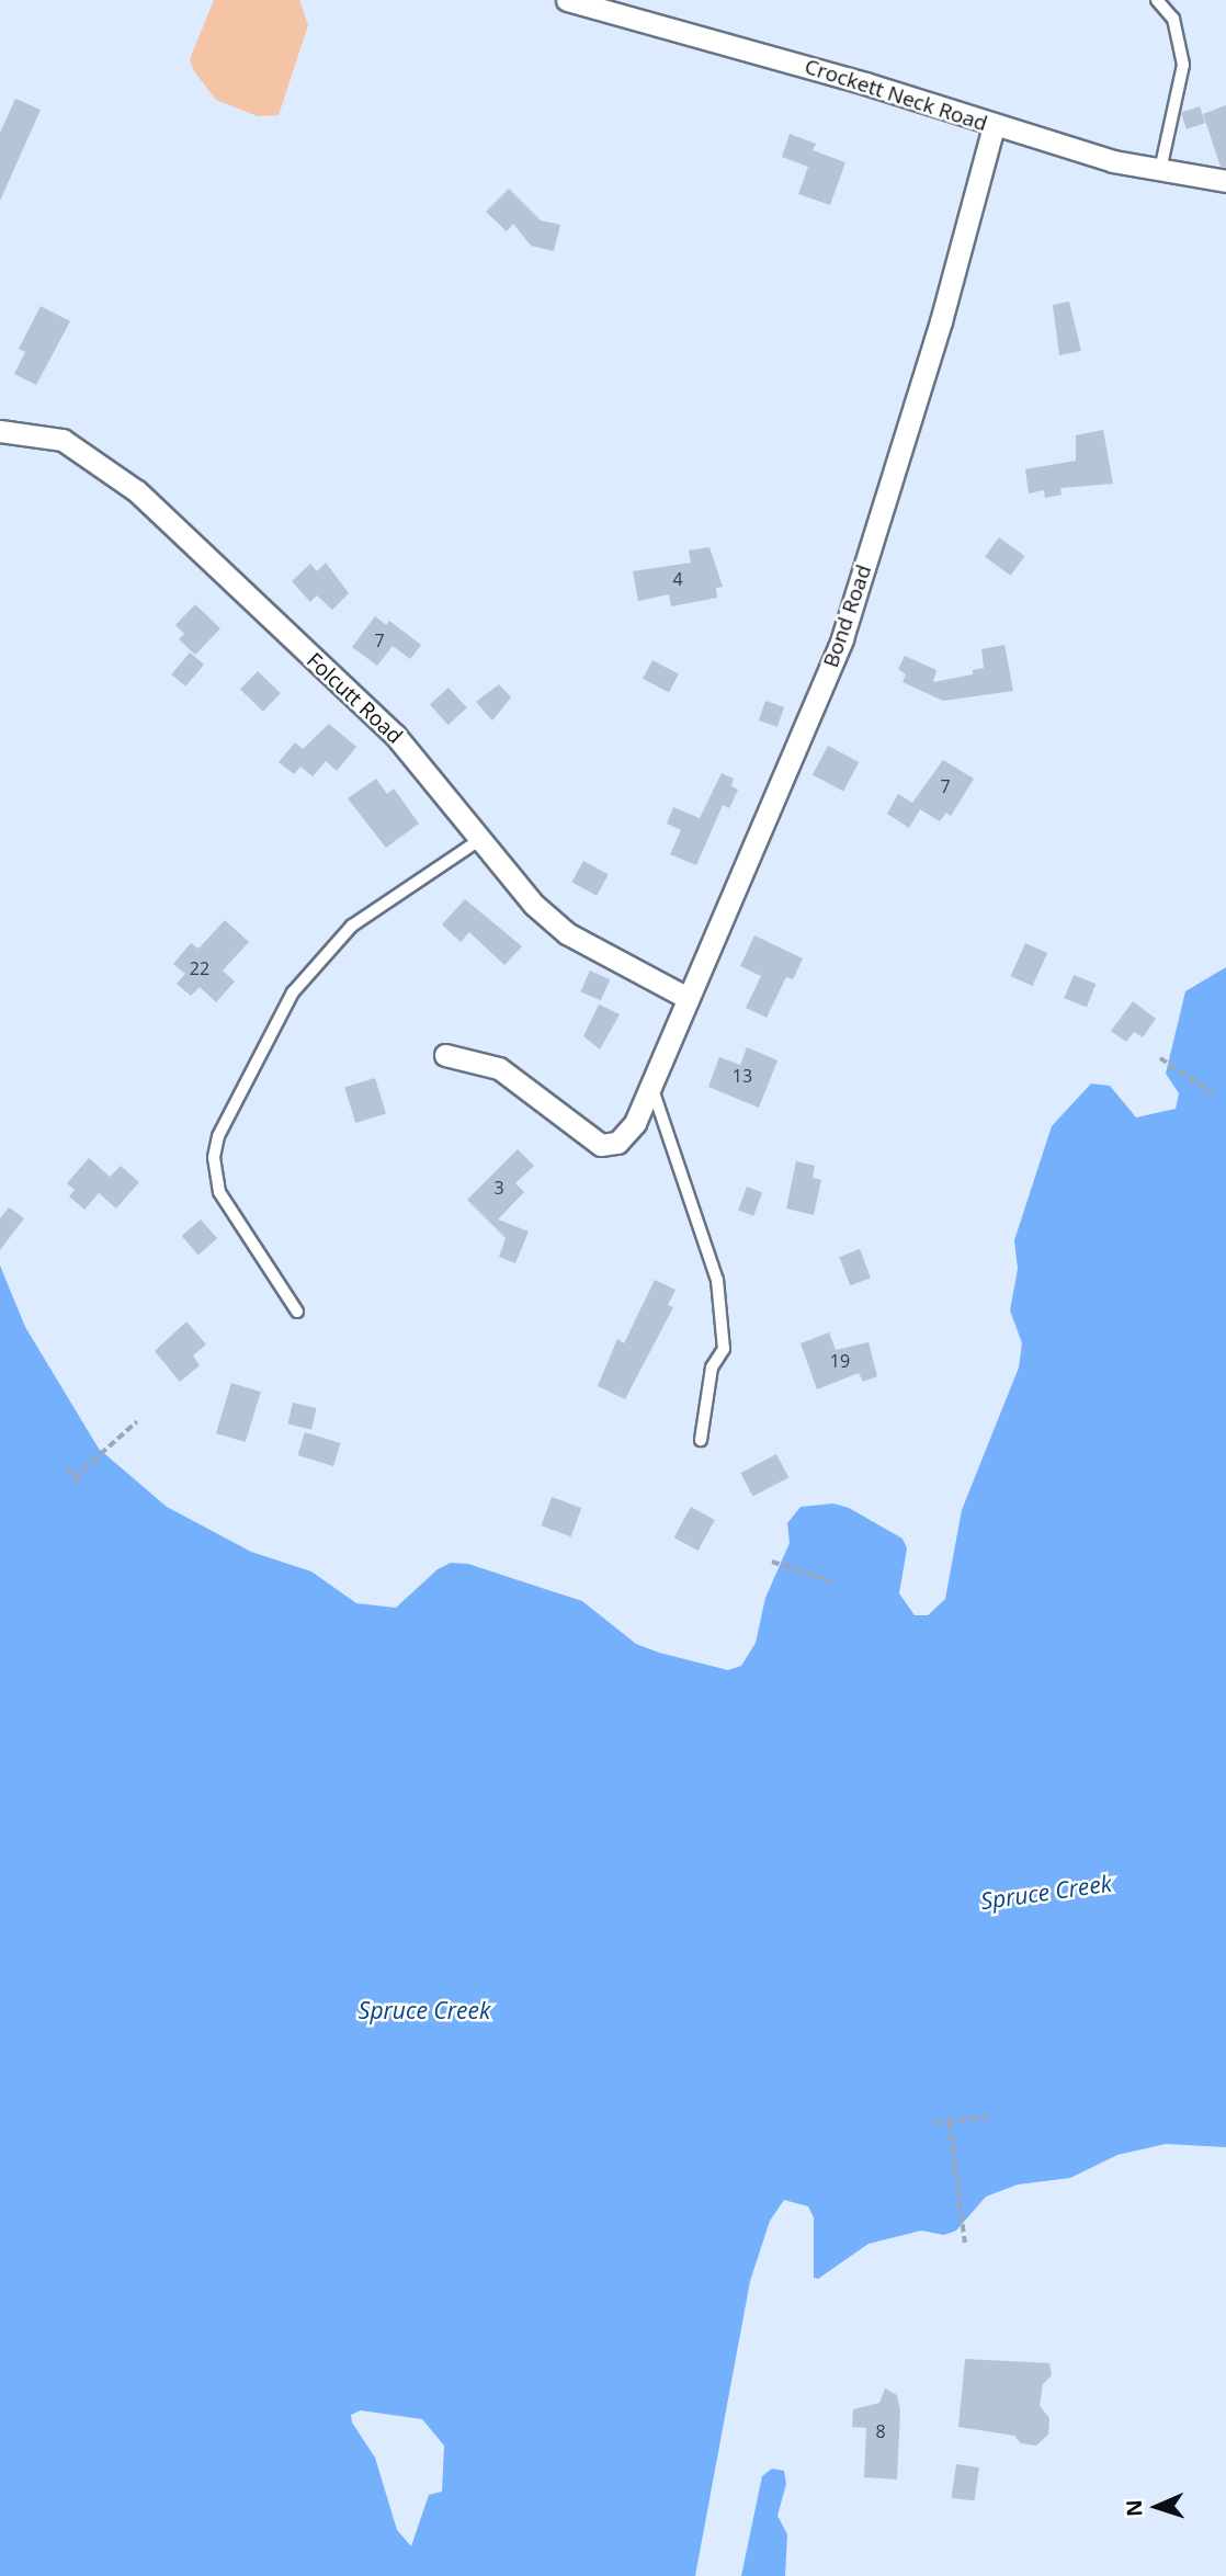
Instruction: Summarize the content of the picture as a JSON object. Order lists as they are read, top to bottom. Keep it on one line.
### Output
{"streets":{"street":["Crockett Neck Road","Bond Road","Folcutt Road"]},"crossings":[["Crockett Neck Road","Bond Road"],["Bond Road","Folcutt Road"]],"water":["Spruce Creek"],"house_numbers":["4","7","7","22","13","3","19","8"],"north":"left"}
